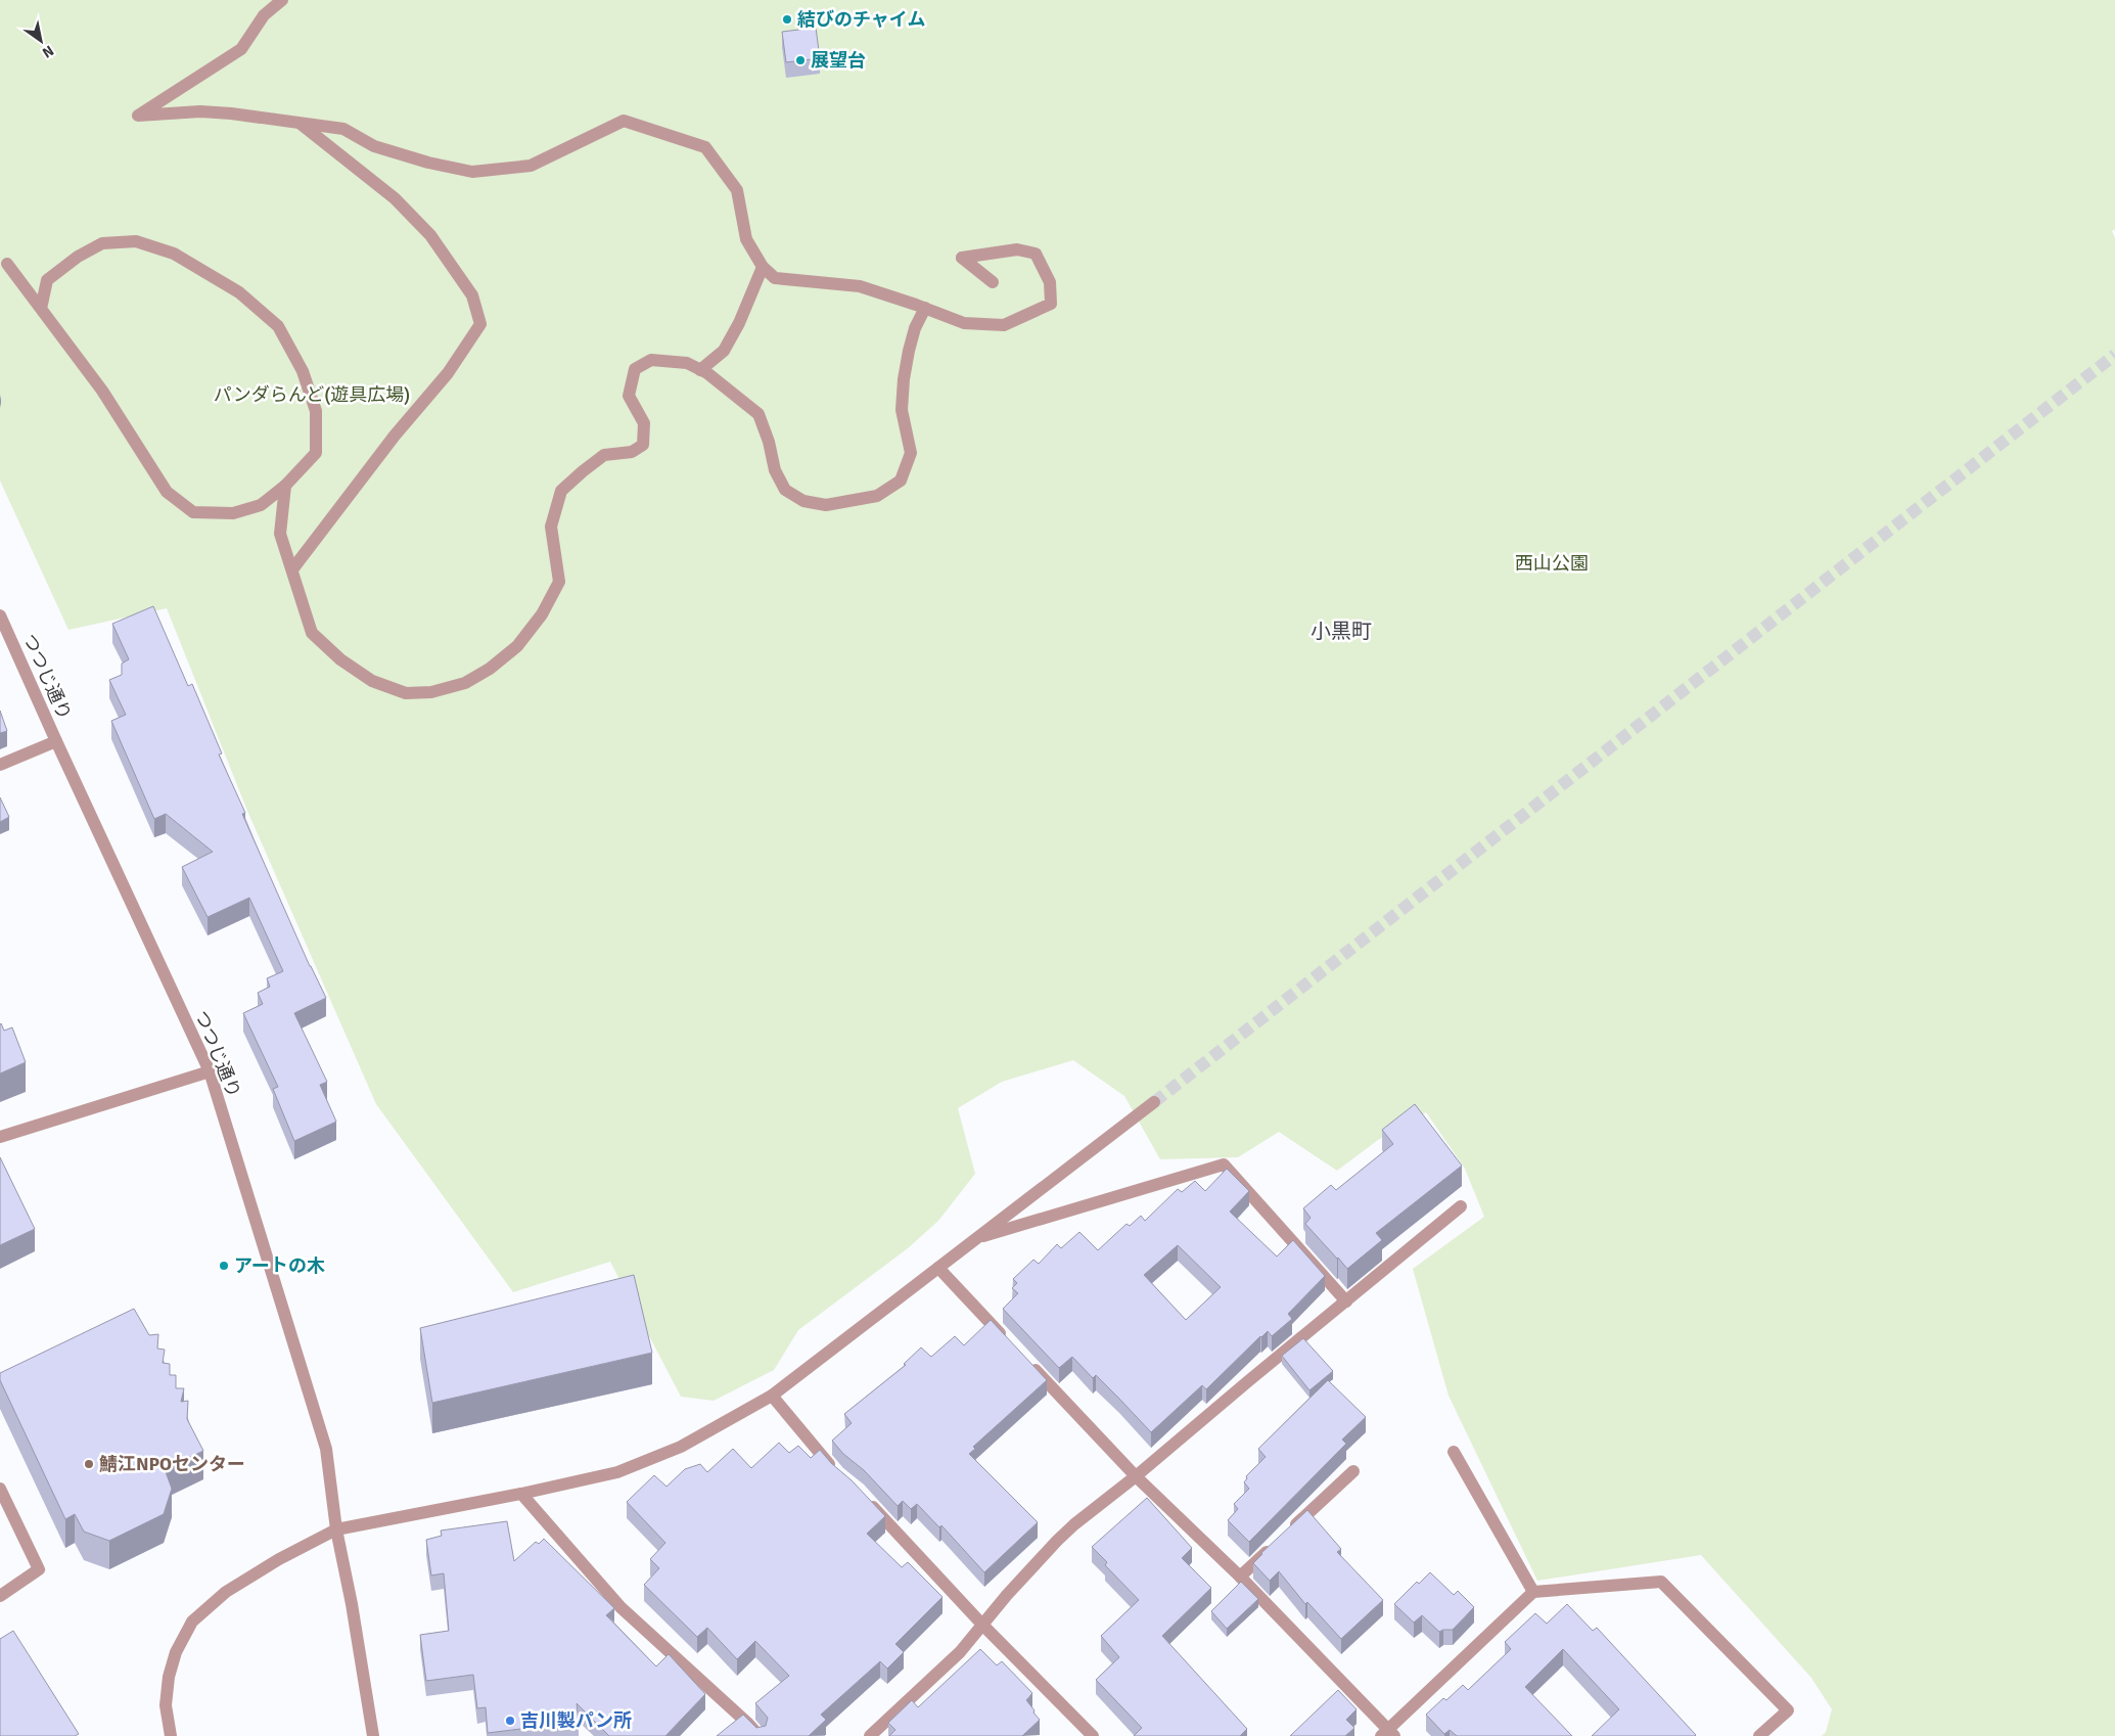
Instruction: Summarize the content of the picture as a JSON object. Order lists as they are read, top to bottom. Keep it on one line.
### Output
{"streets":{"street":["つつじ通り"]},"districts":["小黒町"],"parks":["パンダらんど(遊具広場)","西山公園"],"places":["結びのチャイム","展望台","アートの木","鯖江NPOセンター","吉川製パン所"],"north":"bottom right"}
